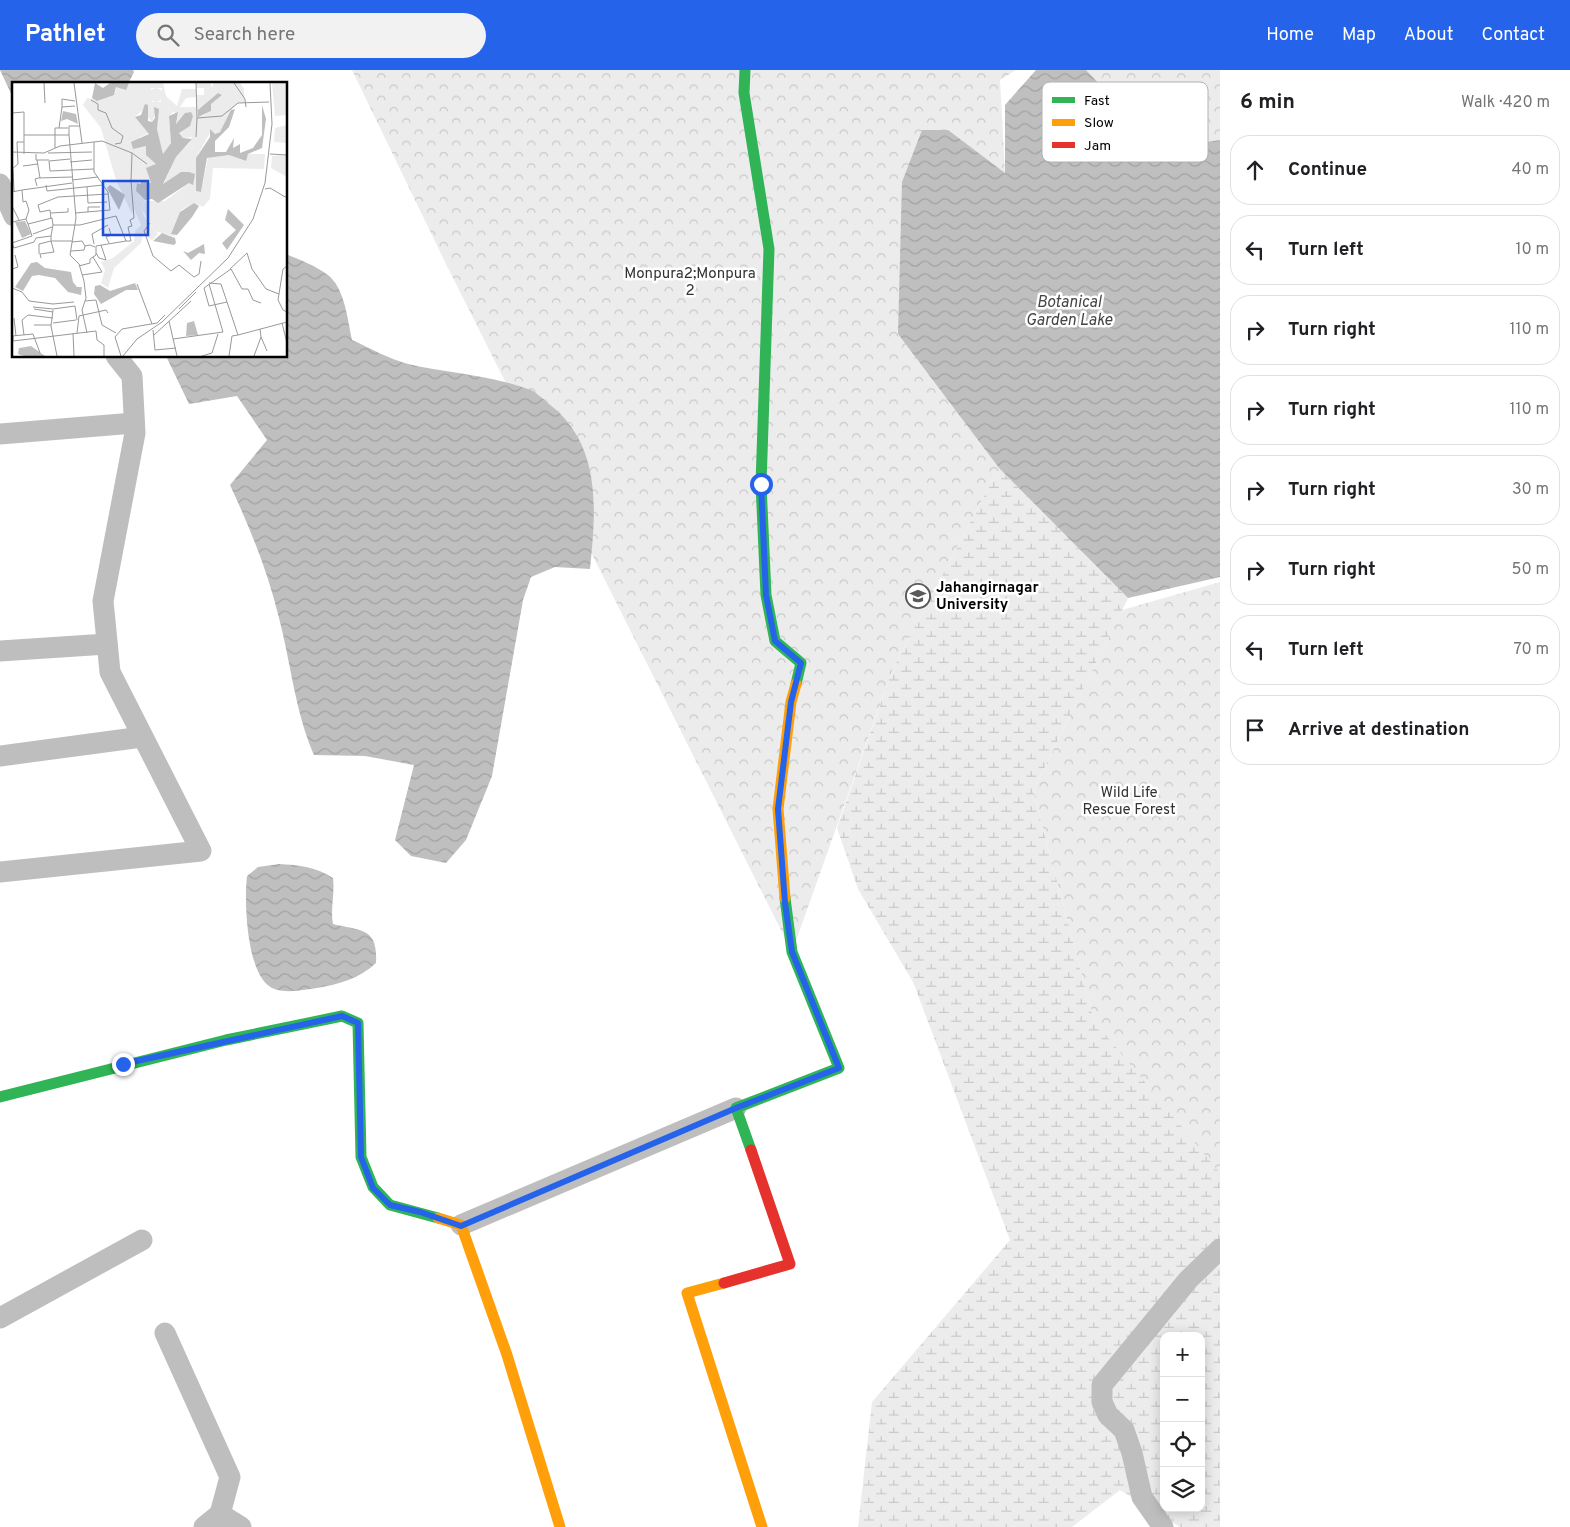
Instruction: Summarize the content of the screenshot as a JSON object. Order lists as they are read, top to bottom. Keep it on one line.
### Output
{"water":["Botanical Garden Lake"],"parks":["Monpura2;Monpura 2","Wild Life Rescue Forest"],"places":{"school or university":["Jahangirnagar University"]},"legend":["Fast","Slow","Jam"],"page":{"header":"Pathlet","search":"Search here","nav":["Home","Map","About","Contact"],"heading":["6 min","Walk · 420 m"],"list":[["Continue","40 m"],["Turn left","10 m"],["Turn right","110 m"],["Turn right","110 m"],["Turn right","30 m"],["Turn right","50 m"],["Turn left","70 m"],"Arrive at destination"],"map_buttons":["+","−"]}}
